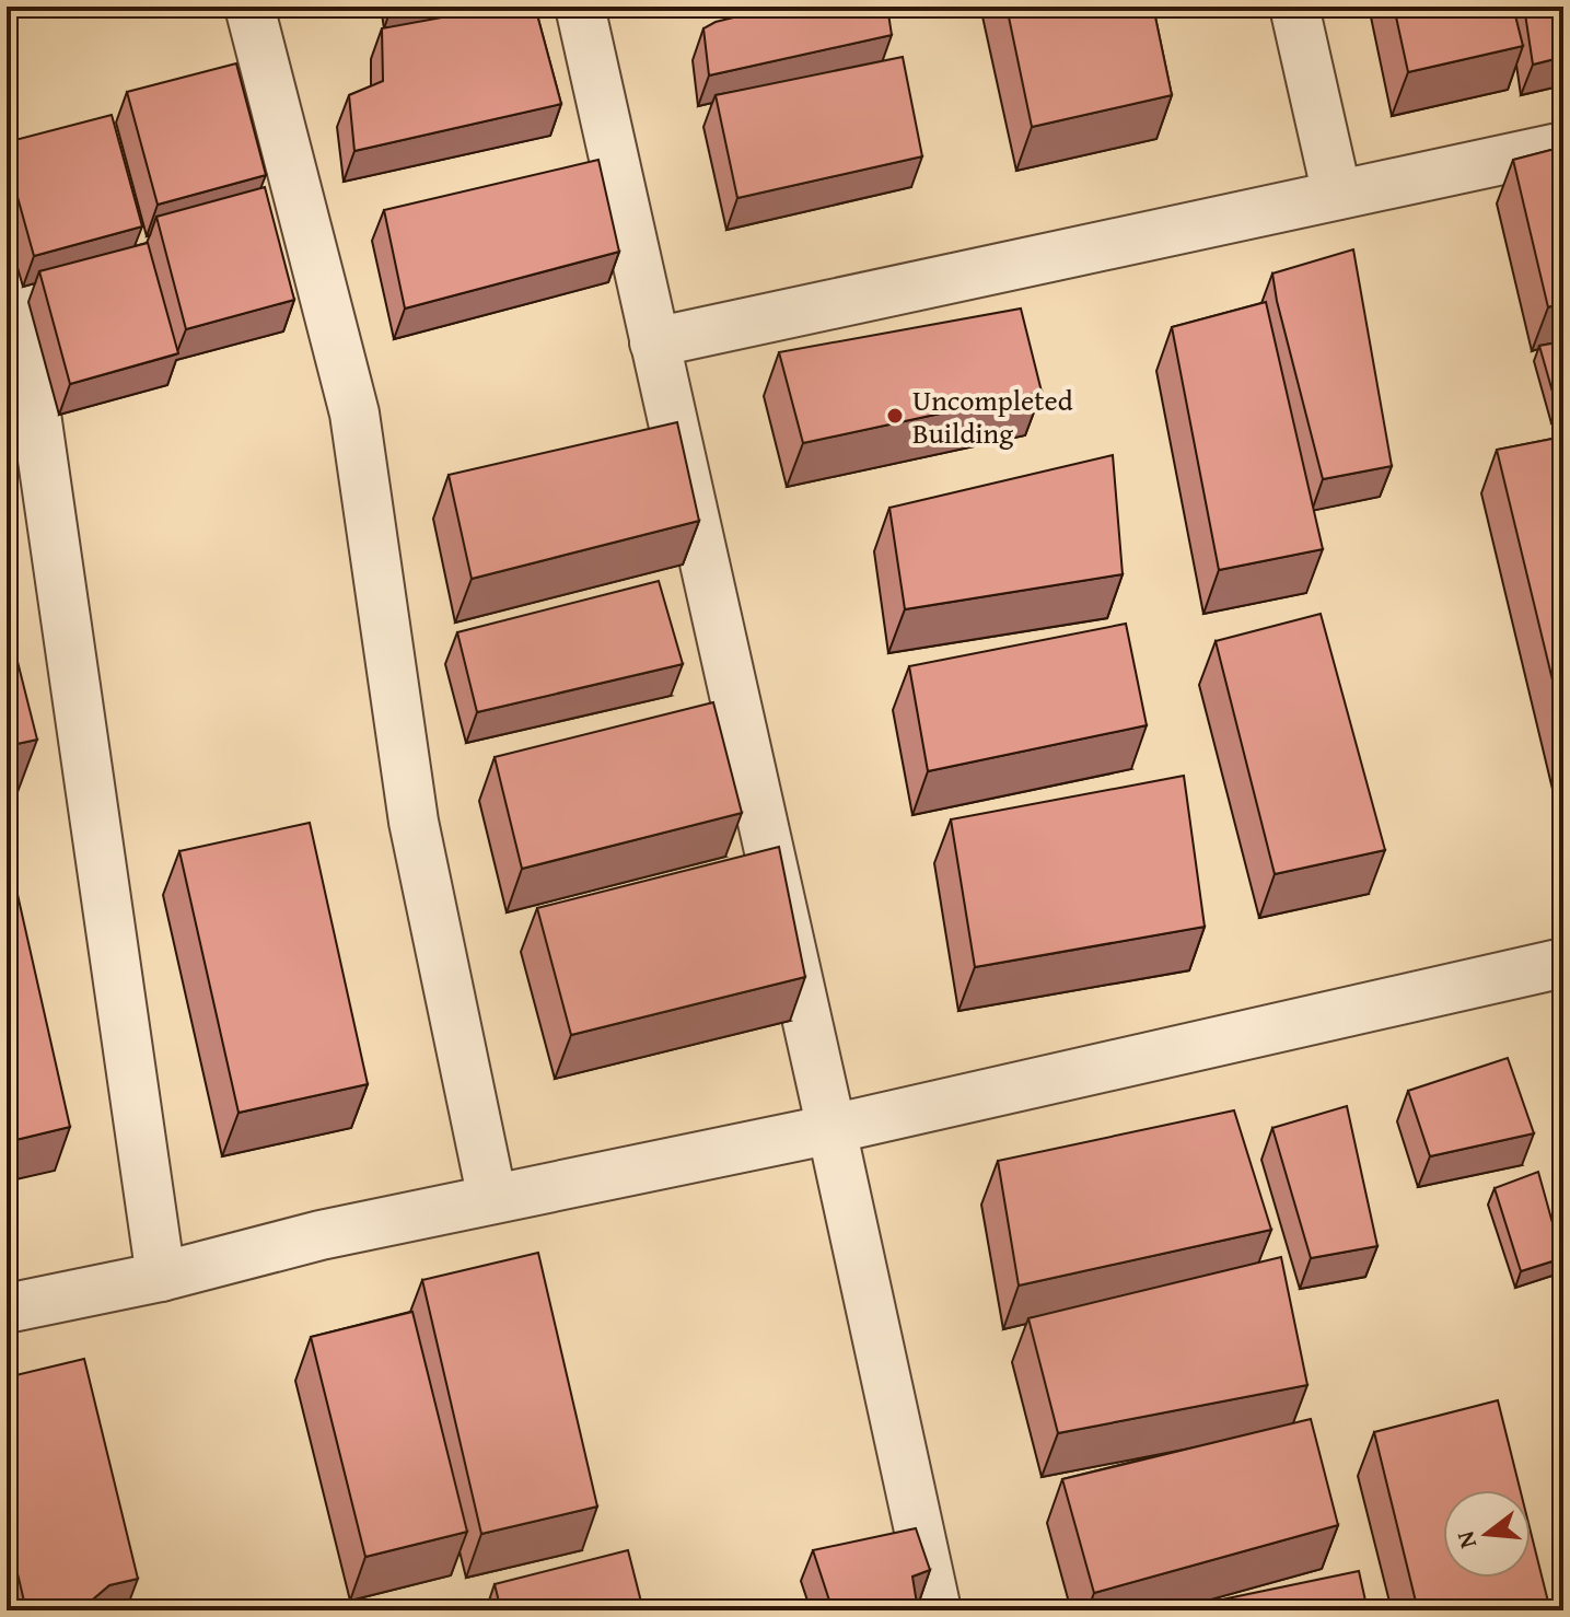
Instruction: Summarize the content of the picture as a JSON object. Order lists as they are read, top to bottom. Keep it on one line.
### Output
{"places":["Uncompleted Building"],"north":"left"}
